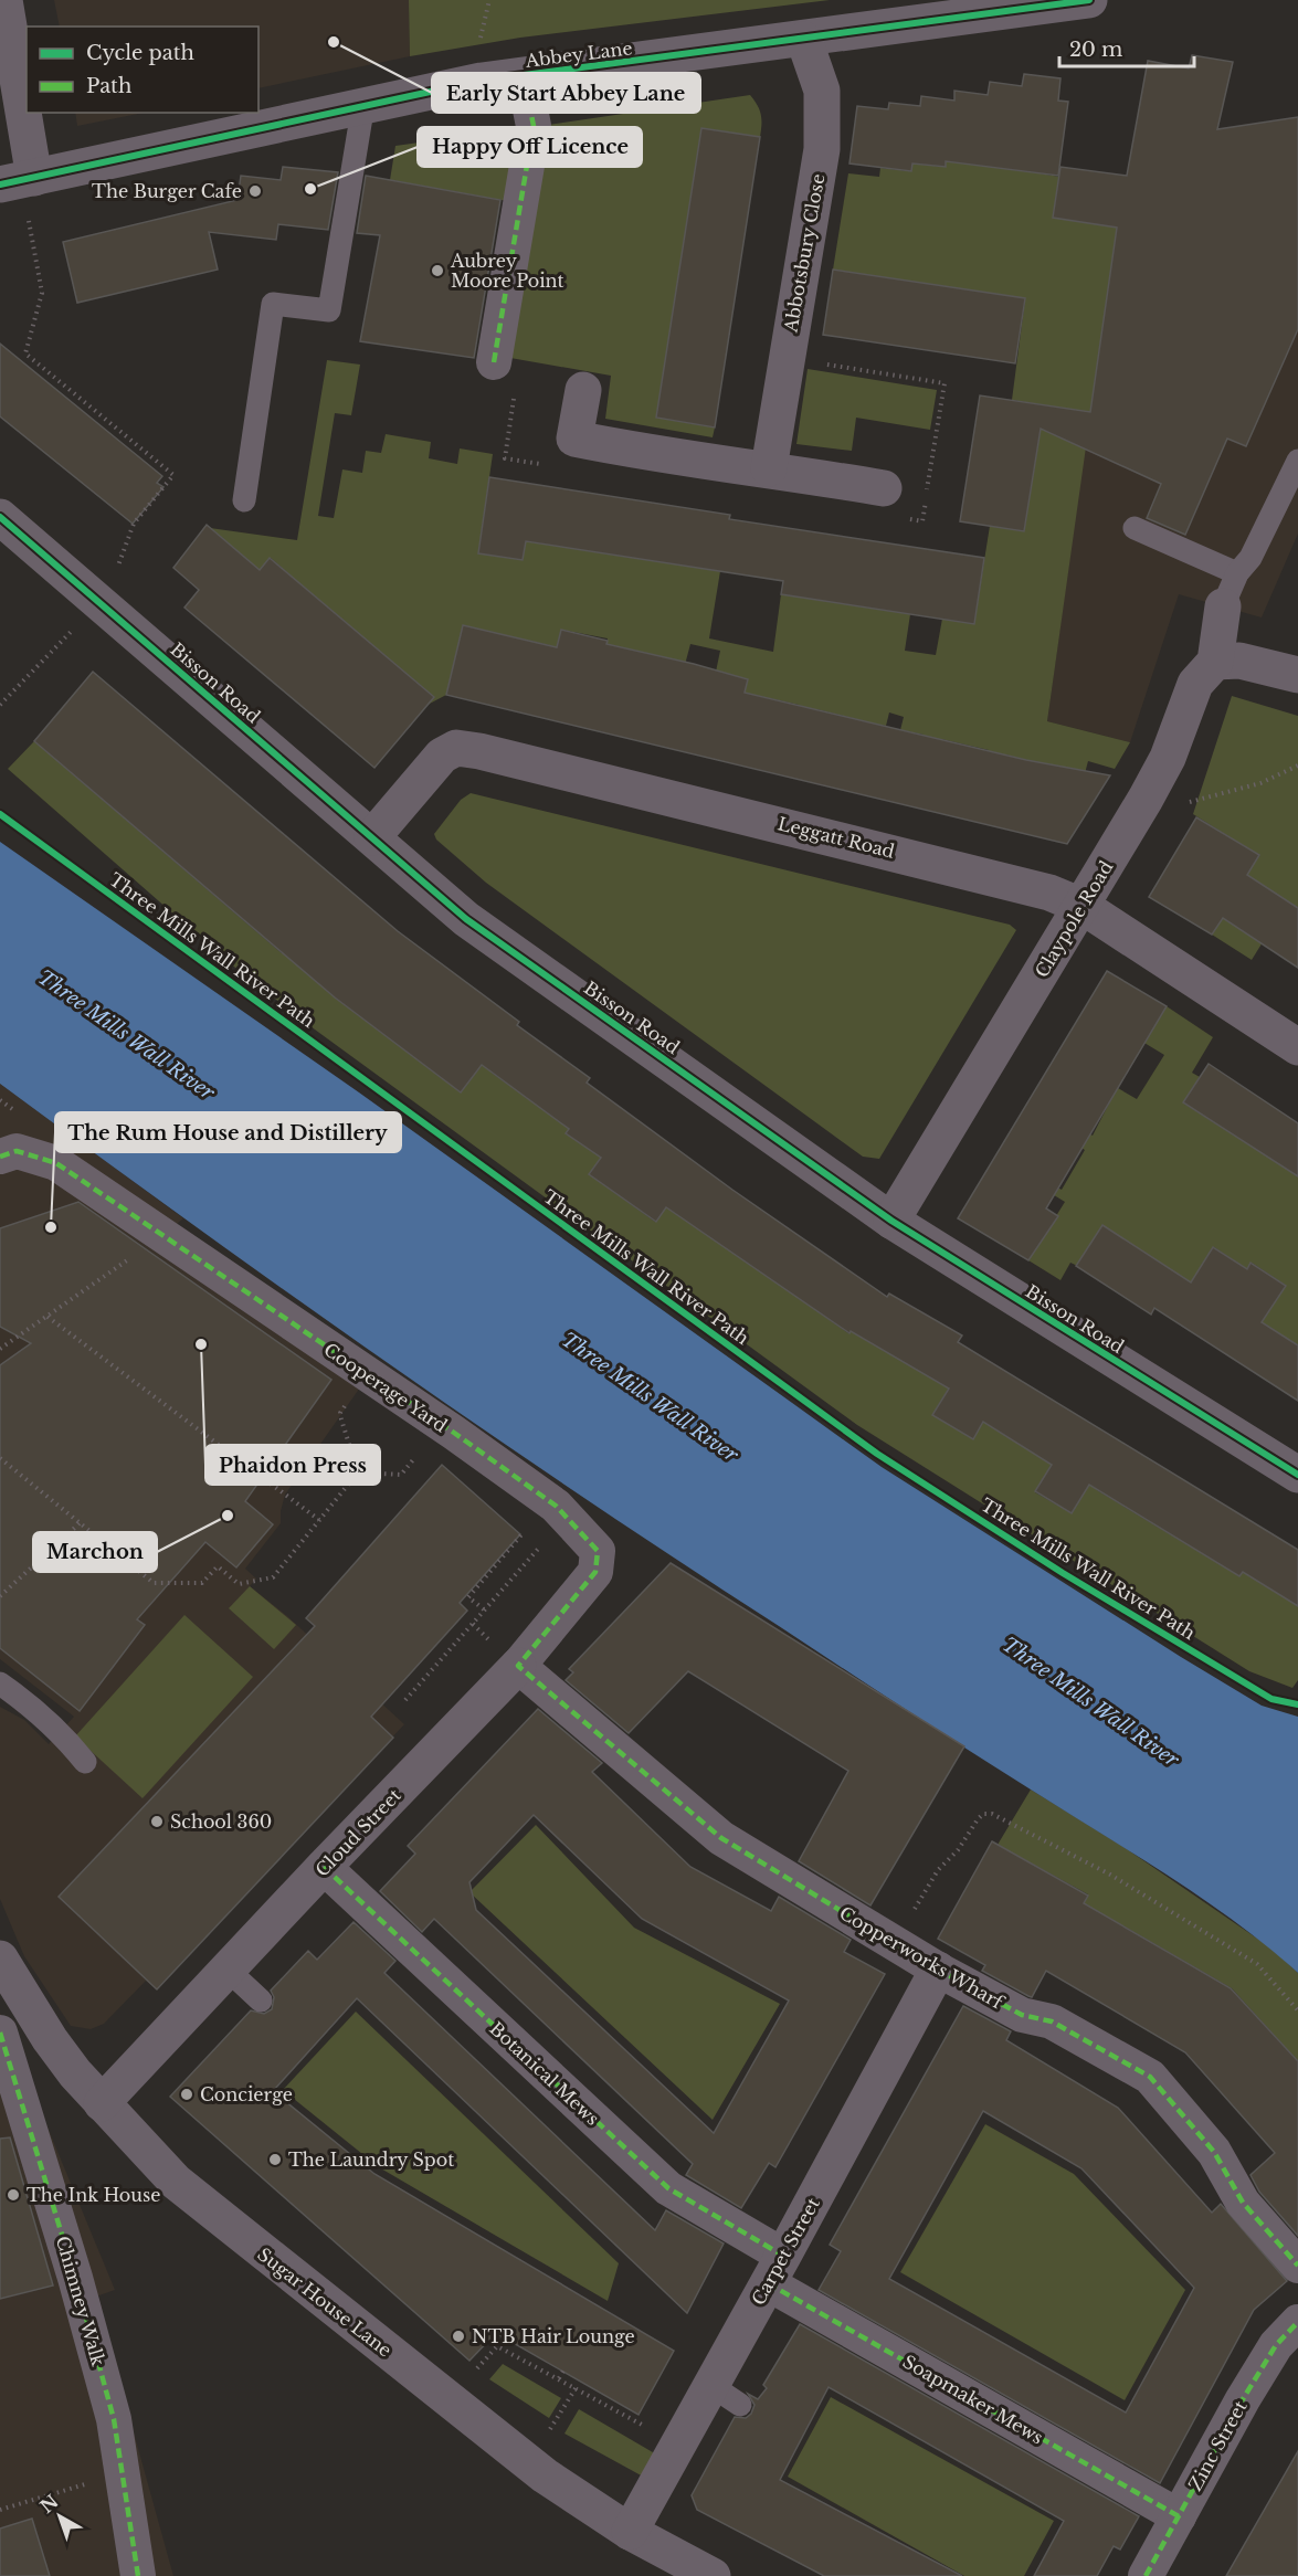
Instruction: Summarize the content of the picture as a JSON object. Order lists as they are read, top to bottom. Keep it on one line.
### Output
{"streets":{"street":["Abbey Lane","Abbotsbury Close","Bisson Road","Leggatt Road","Claypole Road","Cooperage Yard","Cloud Street","Copperworks Wharf","Botanical Mews","Carpet Street","Chimney Walk","Sugar House Lane","Soapmaker Mews","Zinc Street"],"cycle path":["Three Mills Wall River Path"]},"crossings":[["Abbey Lane","Abbotsbury Close"],["Bisson Road","Leggatt Road"],["Bisson Road","Claypole Road"],["Leggatt Road","Claypole Road"],["Cooperage Yard","Cloud Street"],["Cloud Street","Copperworks Wharf"],["Cloud Street","Botanical Mews"],["Cloud Street","Sugar House Lane"],["Copperworks Wharf","Carpet Street"],["Botanical Mews","Carpet Street"],["Botanical Mews","Soapmaker Mews"],["Carpet Street","Sugar House Lane"],["Carpet Street","Soapmaker Mews"],["Soapmaker Mews","Zinc Street"]],"water":["Three Mills Wall River"],"places":["Early Start Abbey Lane","Happy Off Licence","The Burger Cafe","Aubrey Moore Point","The Rum House and Distillery","Phaidon Press","Marchon","School 360","Concierge","The Laundry Spot","The Ink House","NTB Hair Lounge"],"legend":["Cycle path","Path"],"scale_bar":"20 m","north":"top left"}
